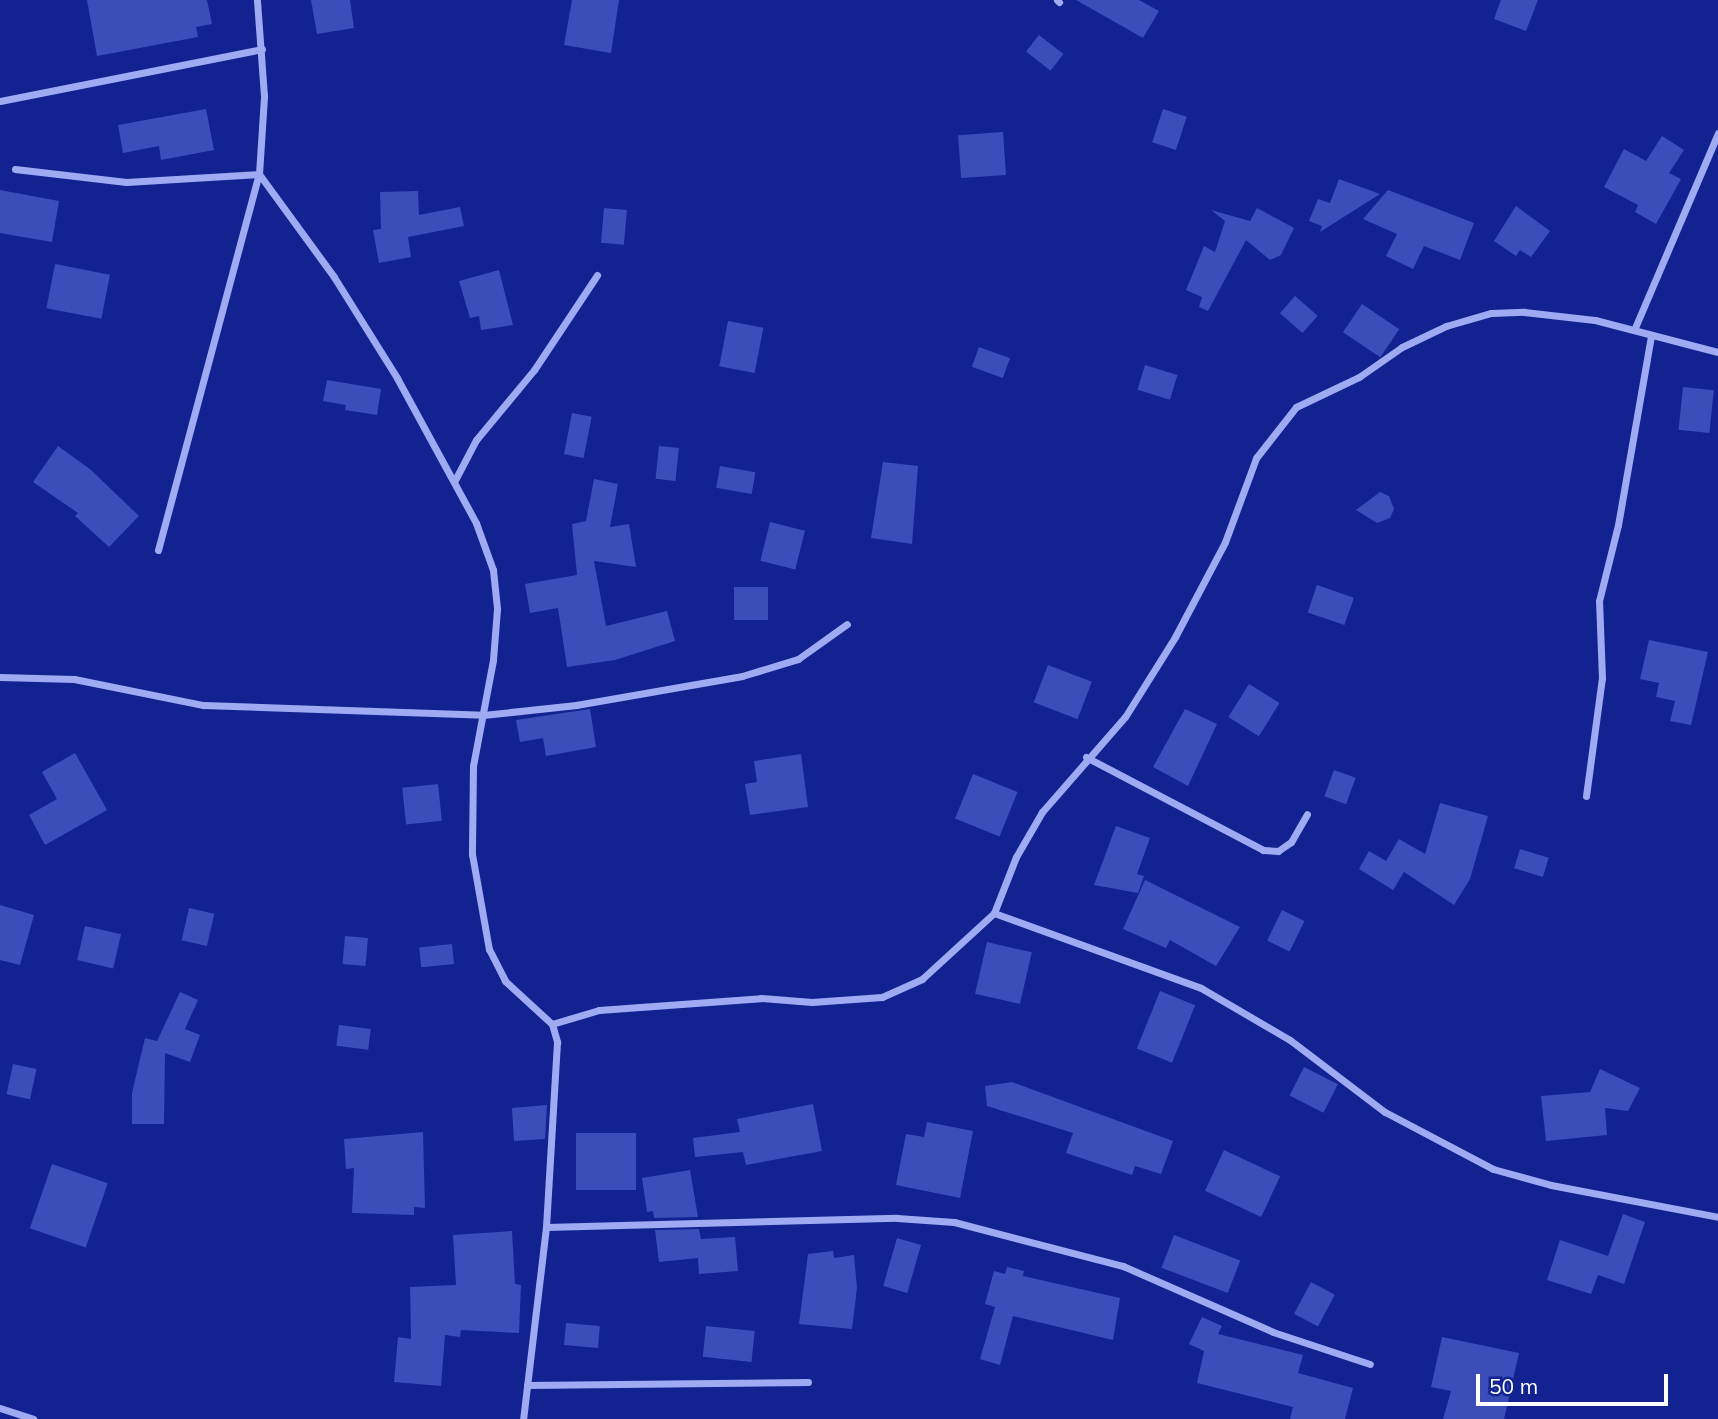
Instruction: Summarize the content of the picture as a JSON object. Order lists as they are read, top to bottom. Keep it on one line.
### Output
{"scale_bar":"50 m"}
